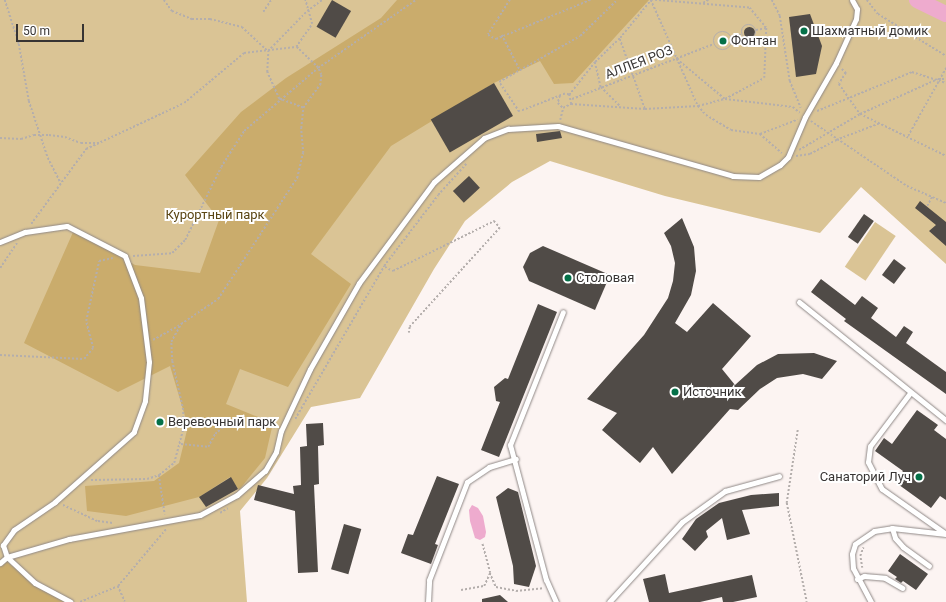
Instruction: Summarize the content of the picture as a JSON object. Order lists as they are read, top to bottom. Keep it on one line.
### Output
{"streets":{"path":["АЛЛЕЯ РОЗ"]},"parks":["Курортный парк"],"places":["Шахматный домик","Фонтан","Столовая","Источник","Веревочный парк","Cанаторий Луч"],"scale_bar":"50 m"}
